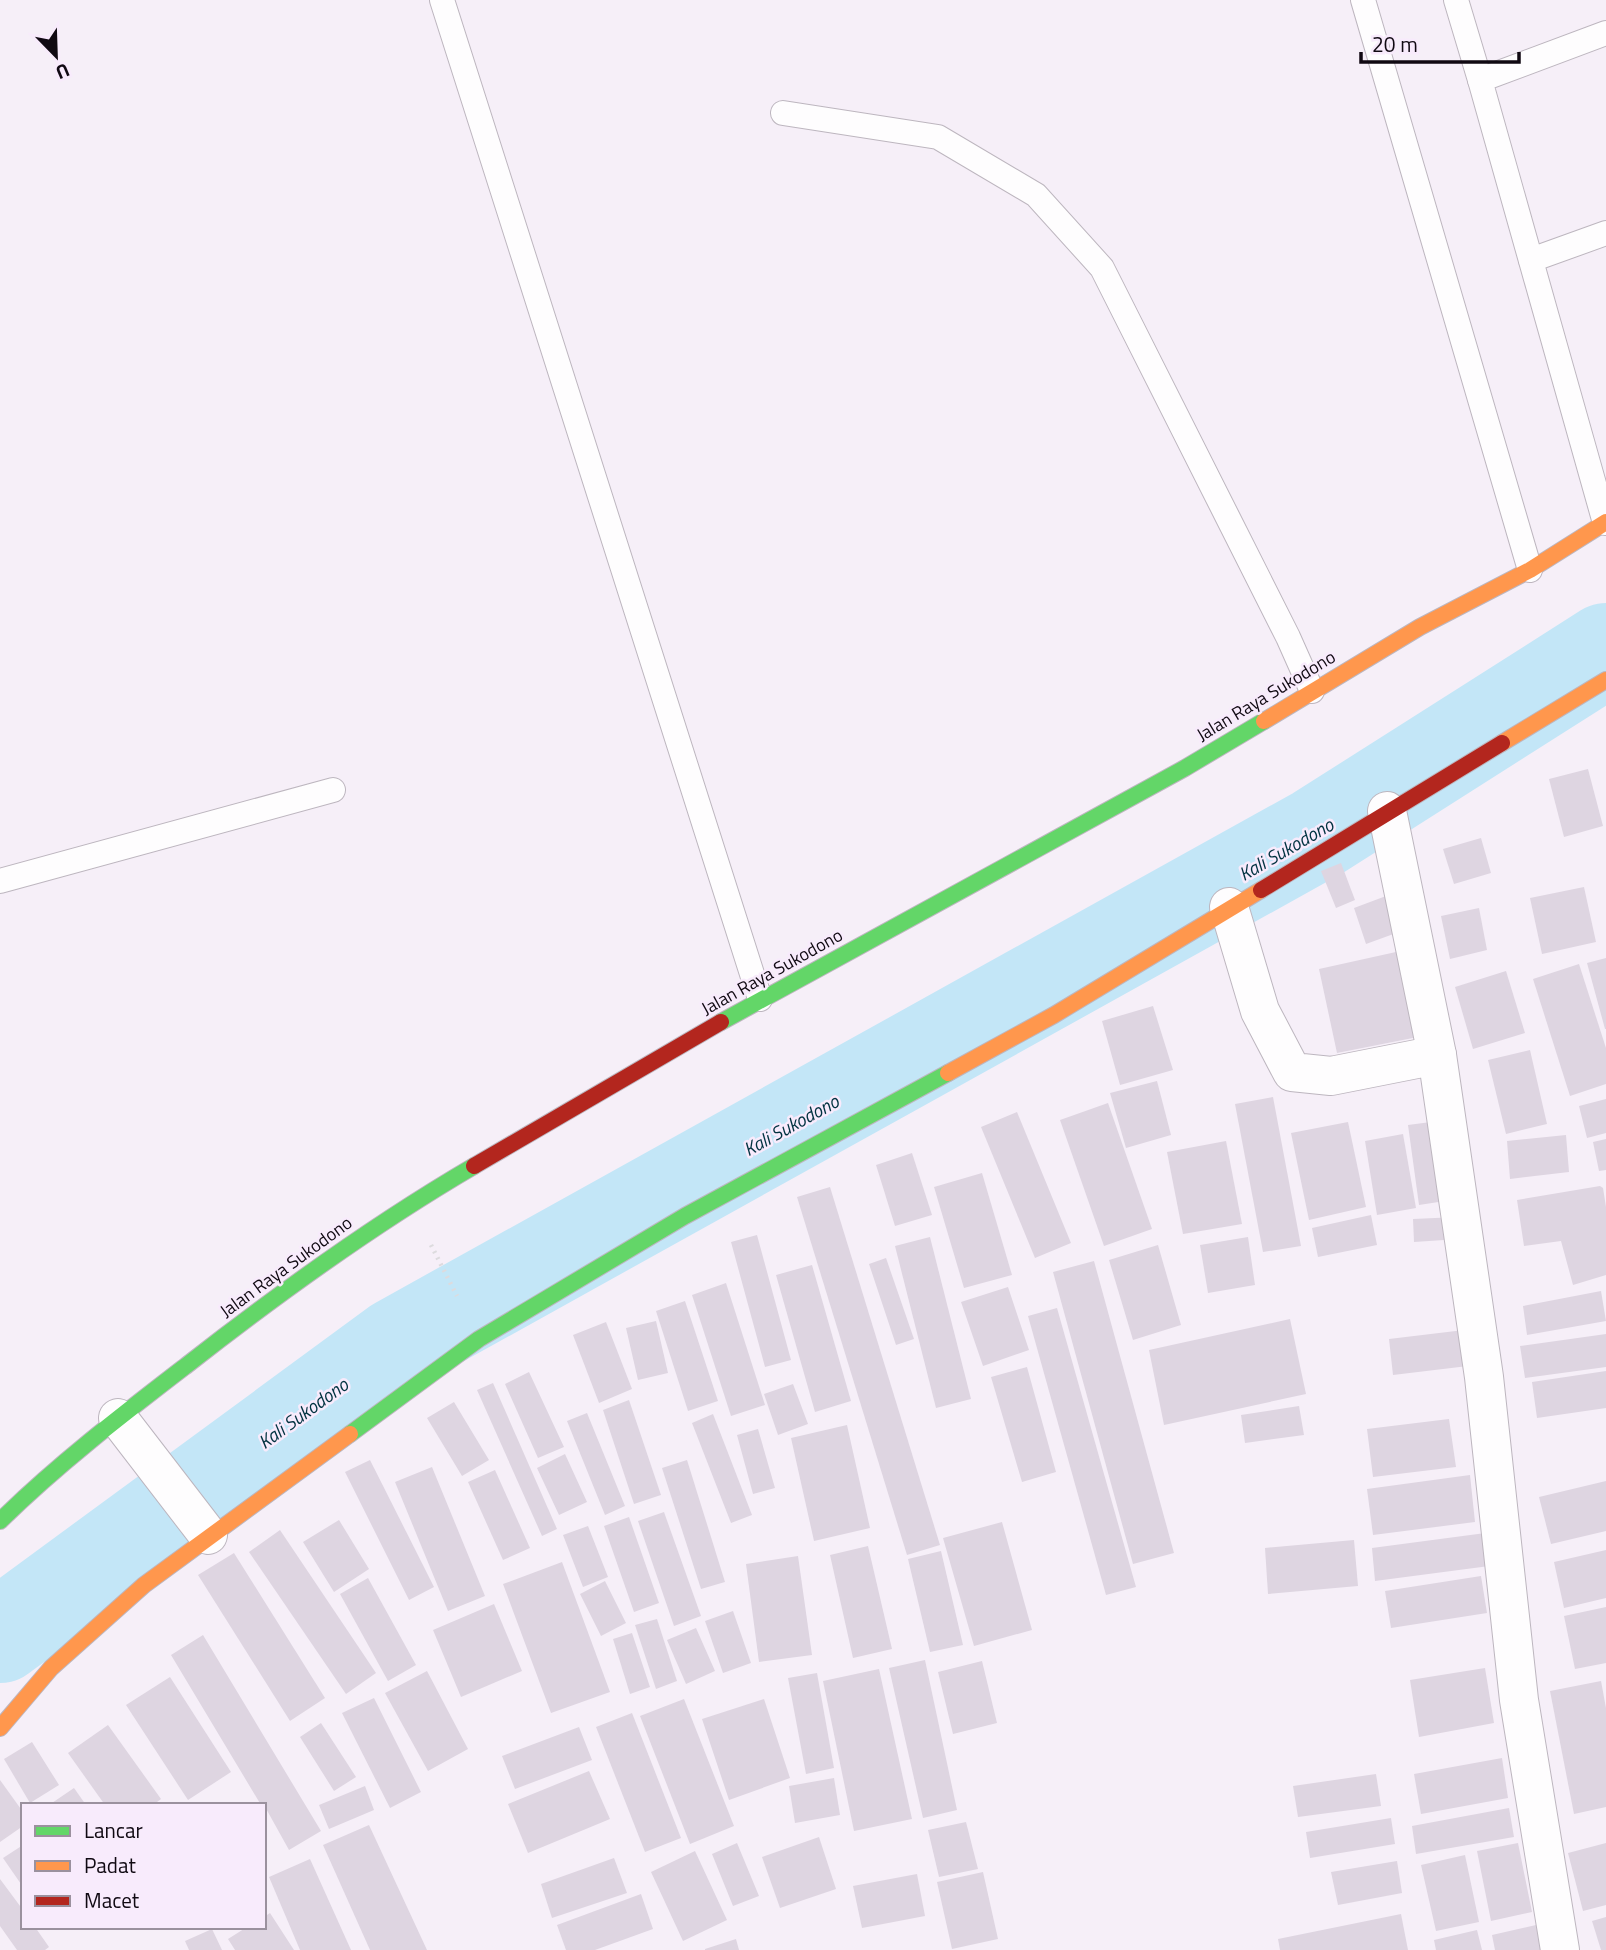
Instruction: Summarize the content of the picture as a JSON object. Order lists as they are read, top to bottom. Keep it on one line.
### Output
{"streets":{"street":["Jalan Raya Sukodono"]},"water":["Kali Sukodono"],"legend":["Lancar","Padat","Macet"],"scale_bar":"20 m","north":"bottom right"}
